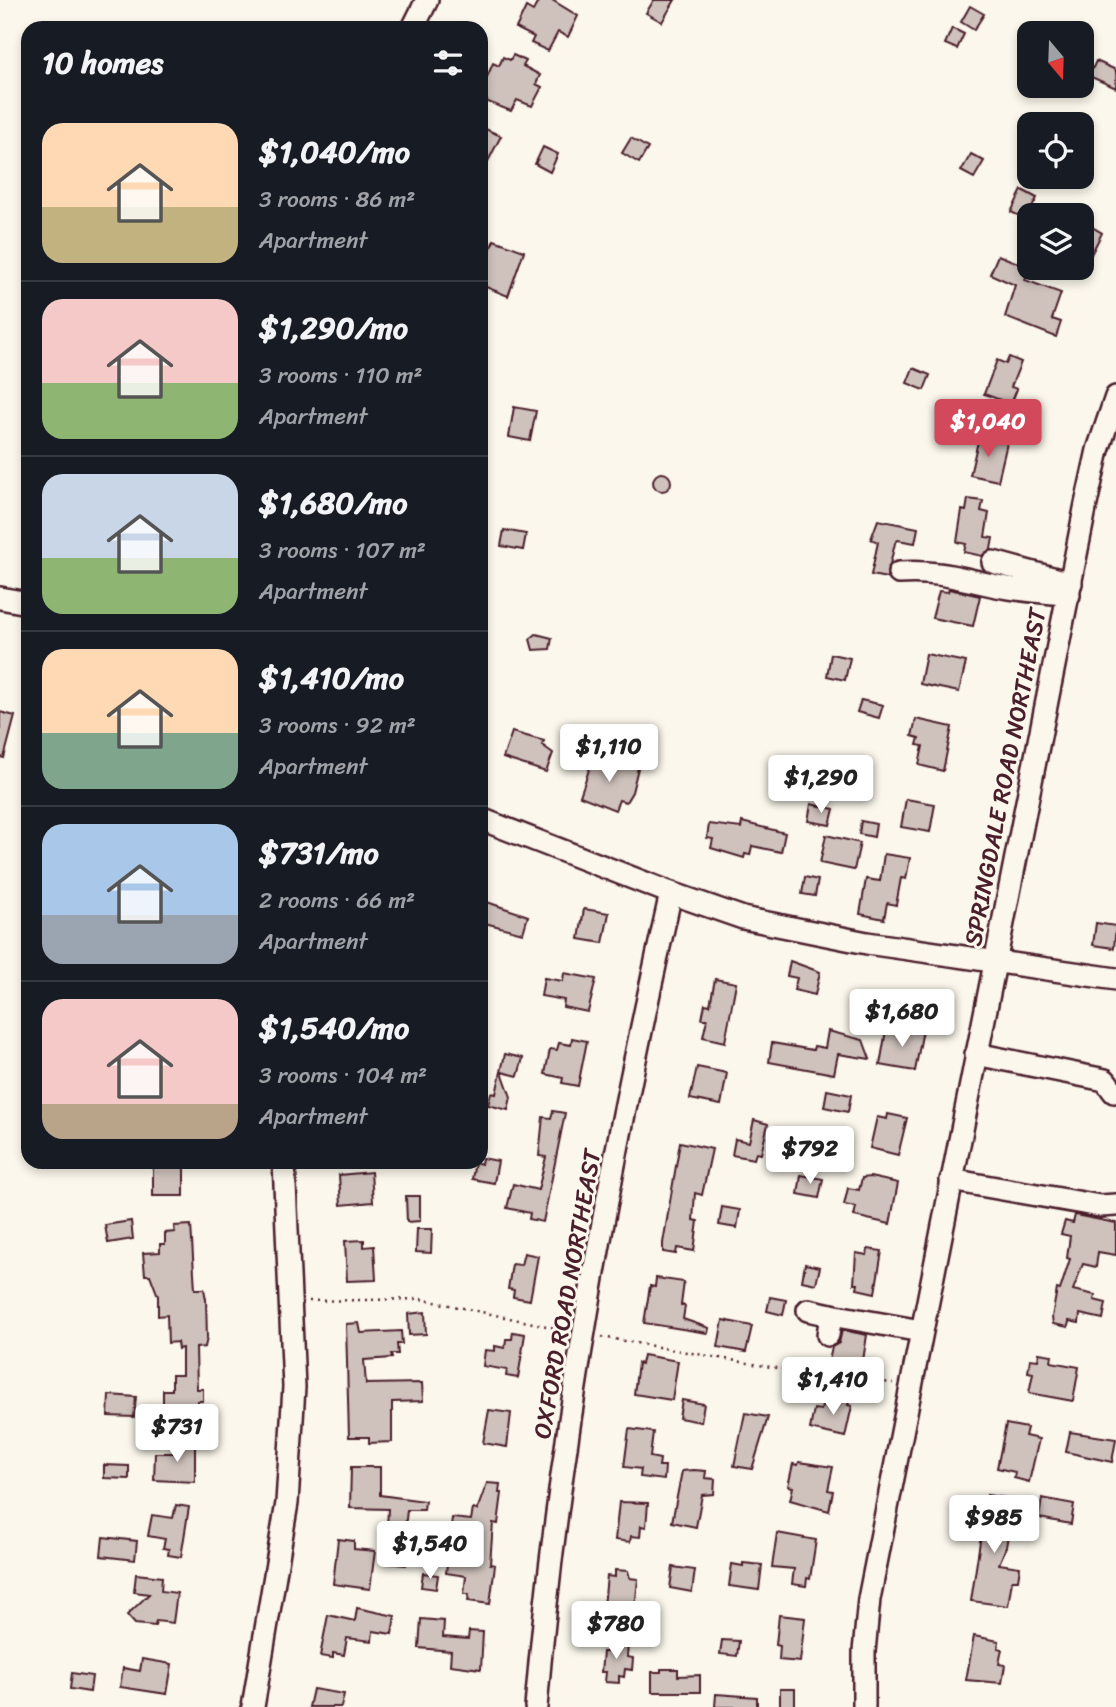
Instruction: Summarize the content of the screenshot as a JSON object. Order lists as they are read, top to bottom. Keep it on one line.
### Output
{"streets":{"street":["SPRINGDALE ROAD NORTHEAST","OXFORD ROAD NORTHEAST"]},"north":"bottom","page":{"heading":"10 homes","list":[{"name":"$1,040/mo","note":"3 rooms · 86 m² · Apartment"},{"name":"$1,290/mo","note":"3 rooms · 110 m² · Apartment"},{"name":"$1,680/mo","note":"3 rooms · 107 m² · Apartment"},{"name":"$1,410/mo","note":"3 rooms · 92 m² · Apartment"},{"name":"$731/mo","note":"2 rooms · 66 m² · Apartment"},{"name":"$1,540/mo","note":"3 rooms · 104 m² · Apartment"}],"price":["$1,040","$1,110","$1,290","$1,680","$792","$1,410","$731","$985","$1,540","$780"]}}
